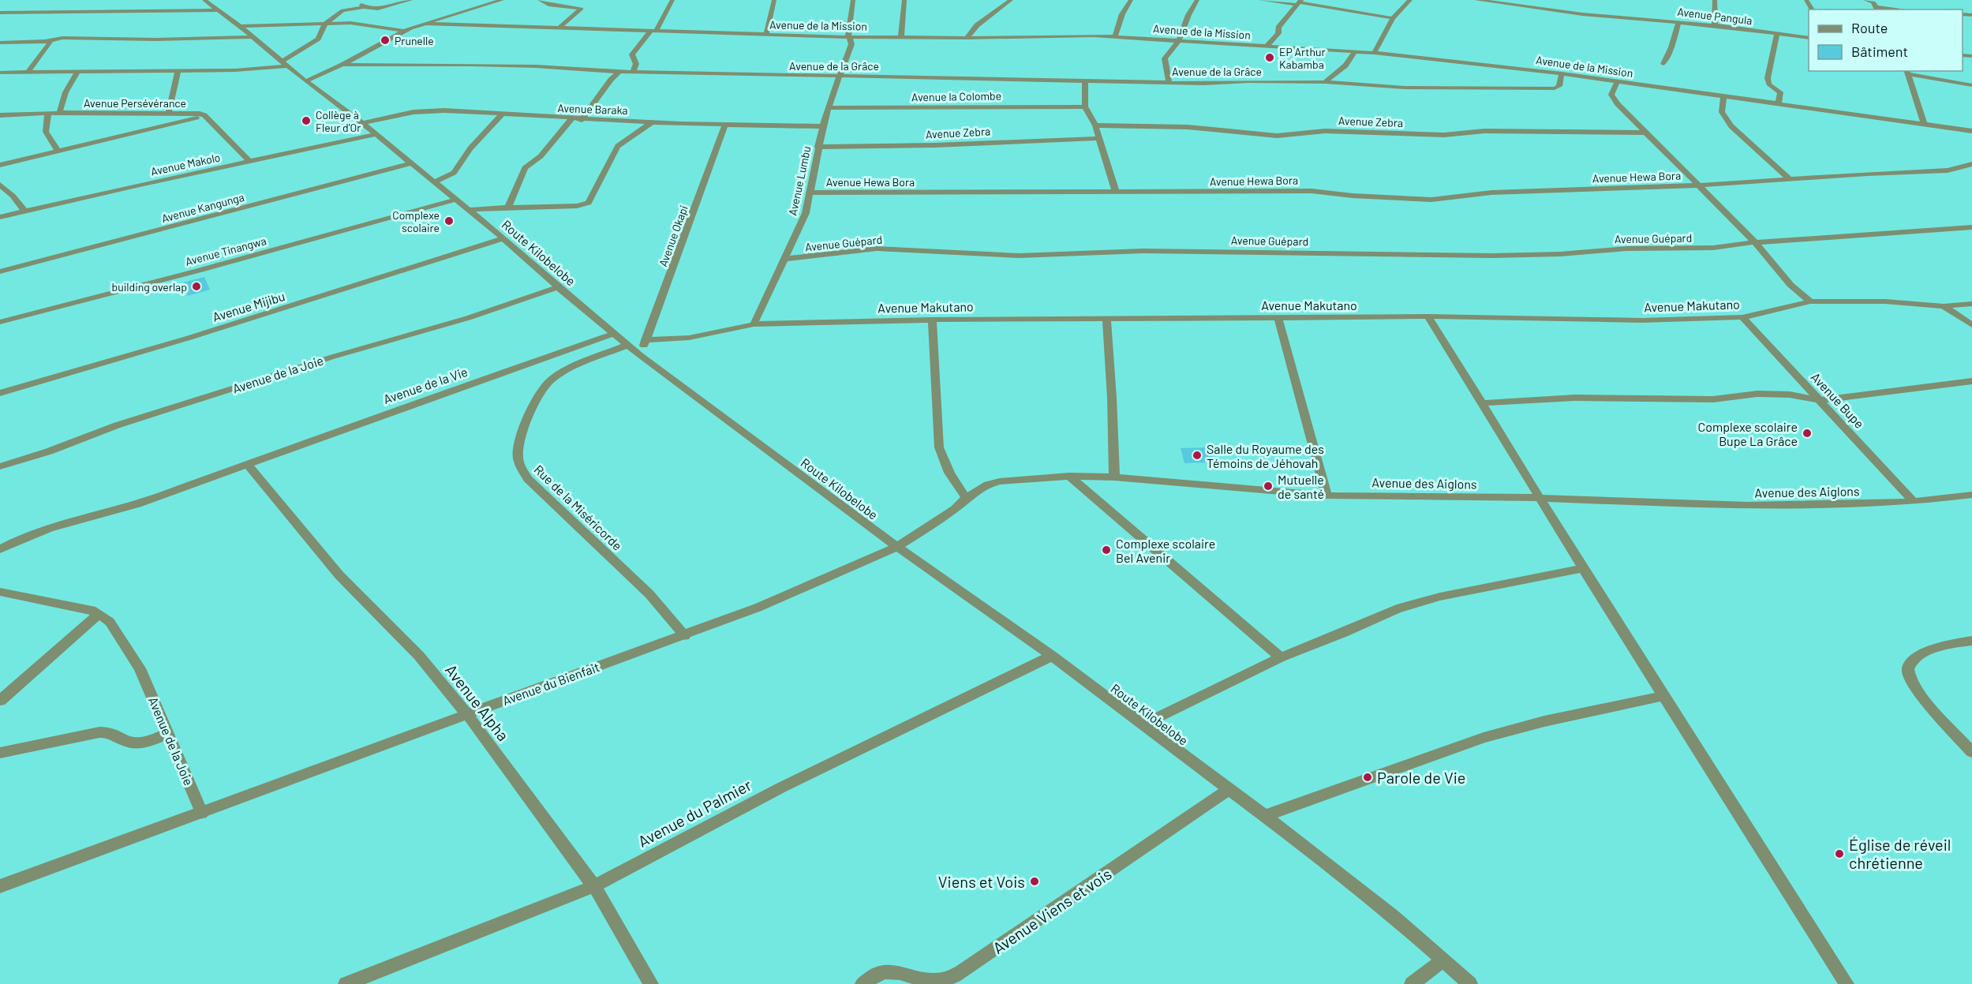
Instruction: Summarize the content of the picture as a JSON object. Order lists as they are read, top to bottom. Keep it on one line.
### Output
{"streets":{"street":["Avenue Pangula","Avenue de la Mission","Avenue de la Grâce","Avenue la Colombe","Avenue Persévérance","Avenue Baraka","Avenue Zebra","Avenue Makolo","Avenue Hewa Bora","Avenue Lumbu","Avenue Kangunga","Avenue Okapi","Avenue Guépard","Avenue Tinangwa","Route Kilobelobe","Avenue Makutano","Avenue Mijibu","Avenue de la Joie","Avenue de la Vie","Avenue Bupe","Avenue des Aiglons","Rue de la Miséricorde","Avenue du Bienfait","Avenue Alpha","Avenue du Palmier","Avenue Viens et vois"]},"crossings":[["Avenue de la Mission","Avenue de la Grâce"],["Avenue de la Mission","Avenue Lumbu"],["Avenue de la Grâce","Avenue Lumbu"],["Avenue la Colombe","Avenue Lumbu"],["Avenue Persévérance","Avenue Makolo"],["Avenue Baraka","Avenue Lumbu"],["Avenue Baraka","Avenue Okapi"],["Avenue Baraka","Route Kilobelobe"],["Avenue Zebra","Avenue Lumbu"],["Avenue Makolo","Route Kilobelobe"],["Avenue Hewa Bora","Avenue Lumbu"],["Avenue Lumbu","Avenue Guépard"],["Avenue Lumbu","Avenue Makutano"],["Avenue Kangunga","Route Kilobelobe"],["Avenue Okapi","Route Kilobelobe"],["Avenue Okapi","Avenue Makutano"],["Avenue Tinangwa","Route Kilobelobe"],["Route Kilobelobe","Avenue Mijibu"],["Route Kilobelobe","Avenue de la Joie"],["Route Kilobelobe","Avenue de la Vie"],["Route Kilobelobe","Avenue des Aiglons"],["Route Kilobelobe","Rue de la Miséricorde"],["Route Kilobelobe","Avenue du Bienfait"],["Route Kilobelobe","Avenue du Palmier"],["Route Kilobelobe","Avenue Viens et vois"],["Avenue Makutano","Avenue Bupe"],["Avenue de la Joie","Avenue du Bienfait"],["Avenue de la Vie","Avenue Alpha"],["Avenue Bupe","Avenue des Aiglons"],["Avenue des Aiglons","Avenue du Bienfait"],["Rue de la Miséricorde","Avenue du Bienfait"],["Avenue du Bienfait","Avenue Alpha"],["Avenue Alpha","Avenue du Palmier"]],"places":["Prunelle","EP Arthur Kabamba","Collège à Fleur d'Or","Complexe scolaire","building overlap","Complexe scolaire Bupe La Grâce","Salle du Royaume des Témoins de Jéhovah","Mutuelle de santé","Complexe scolaire Bel Avenir","Parole de Vie","Église de réveil chrétienne","Viens et Vois"],"legend":["Route","Bâtiment"]}
